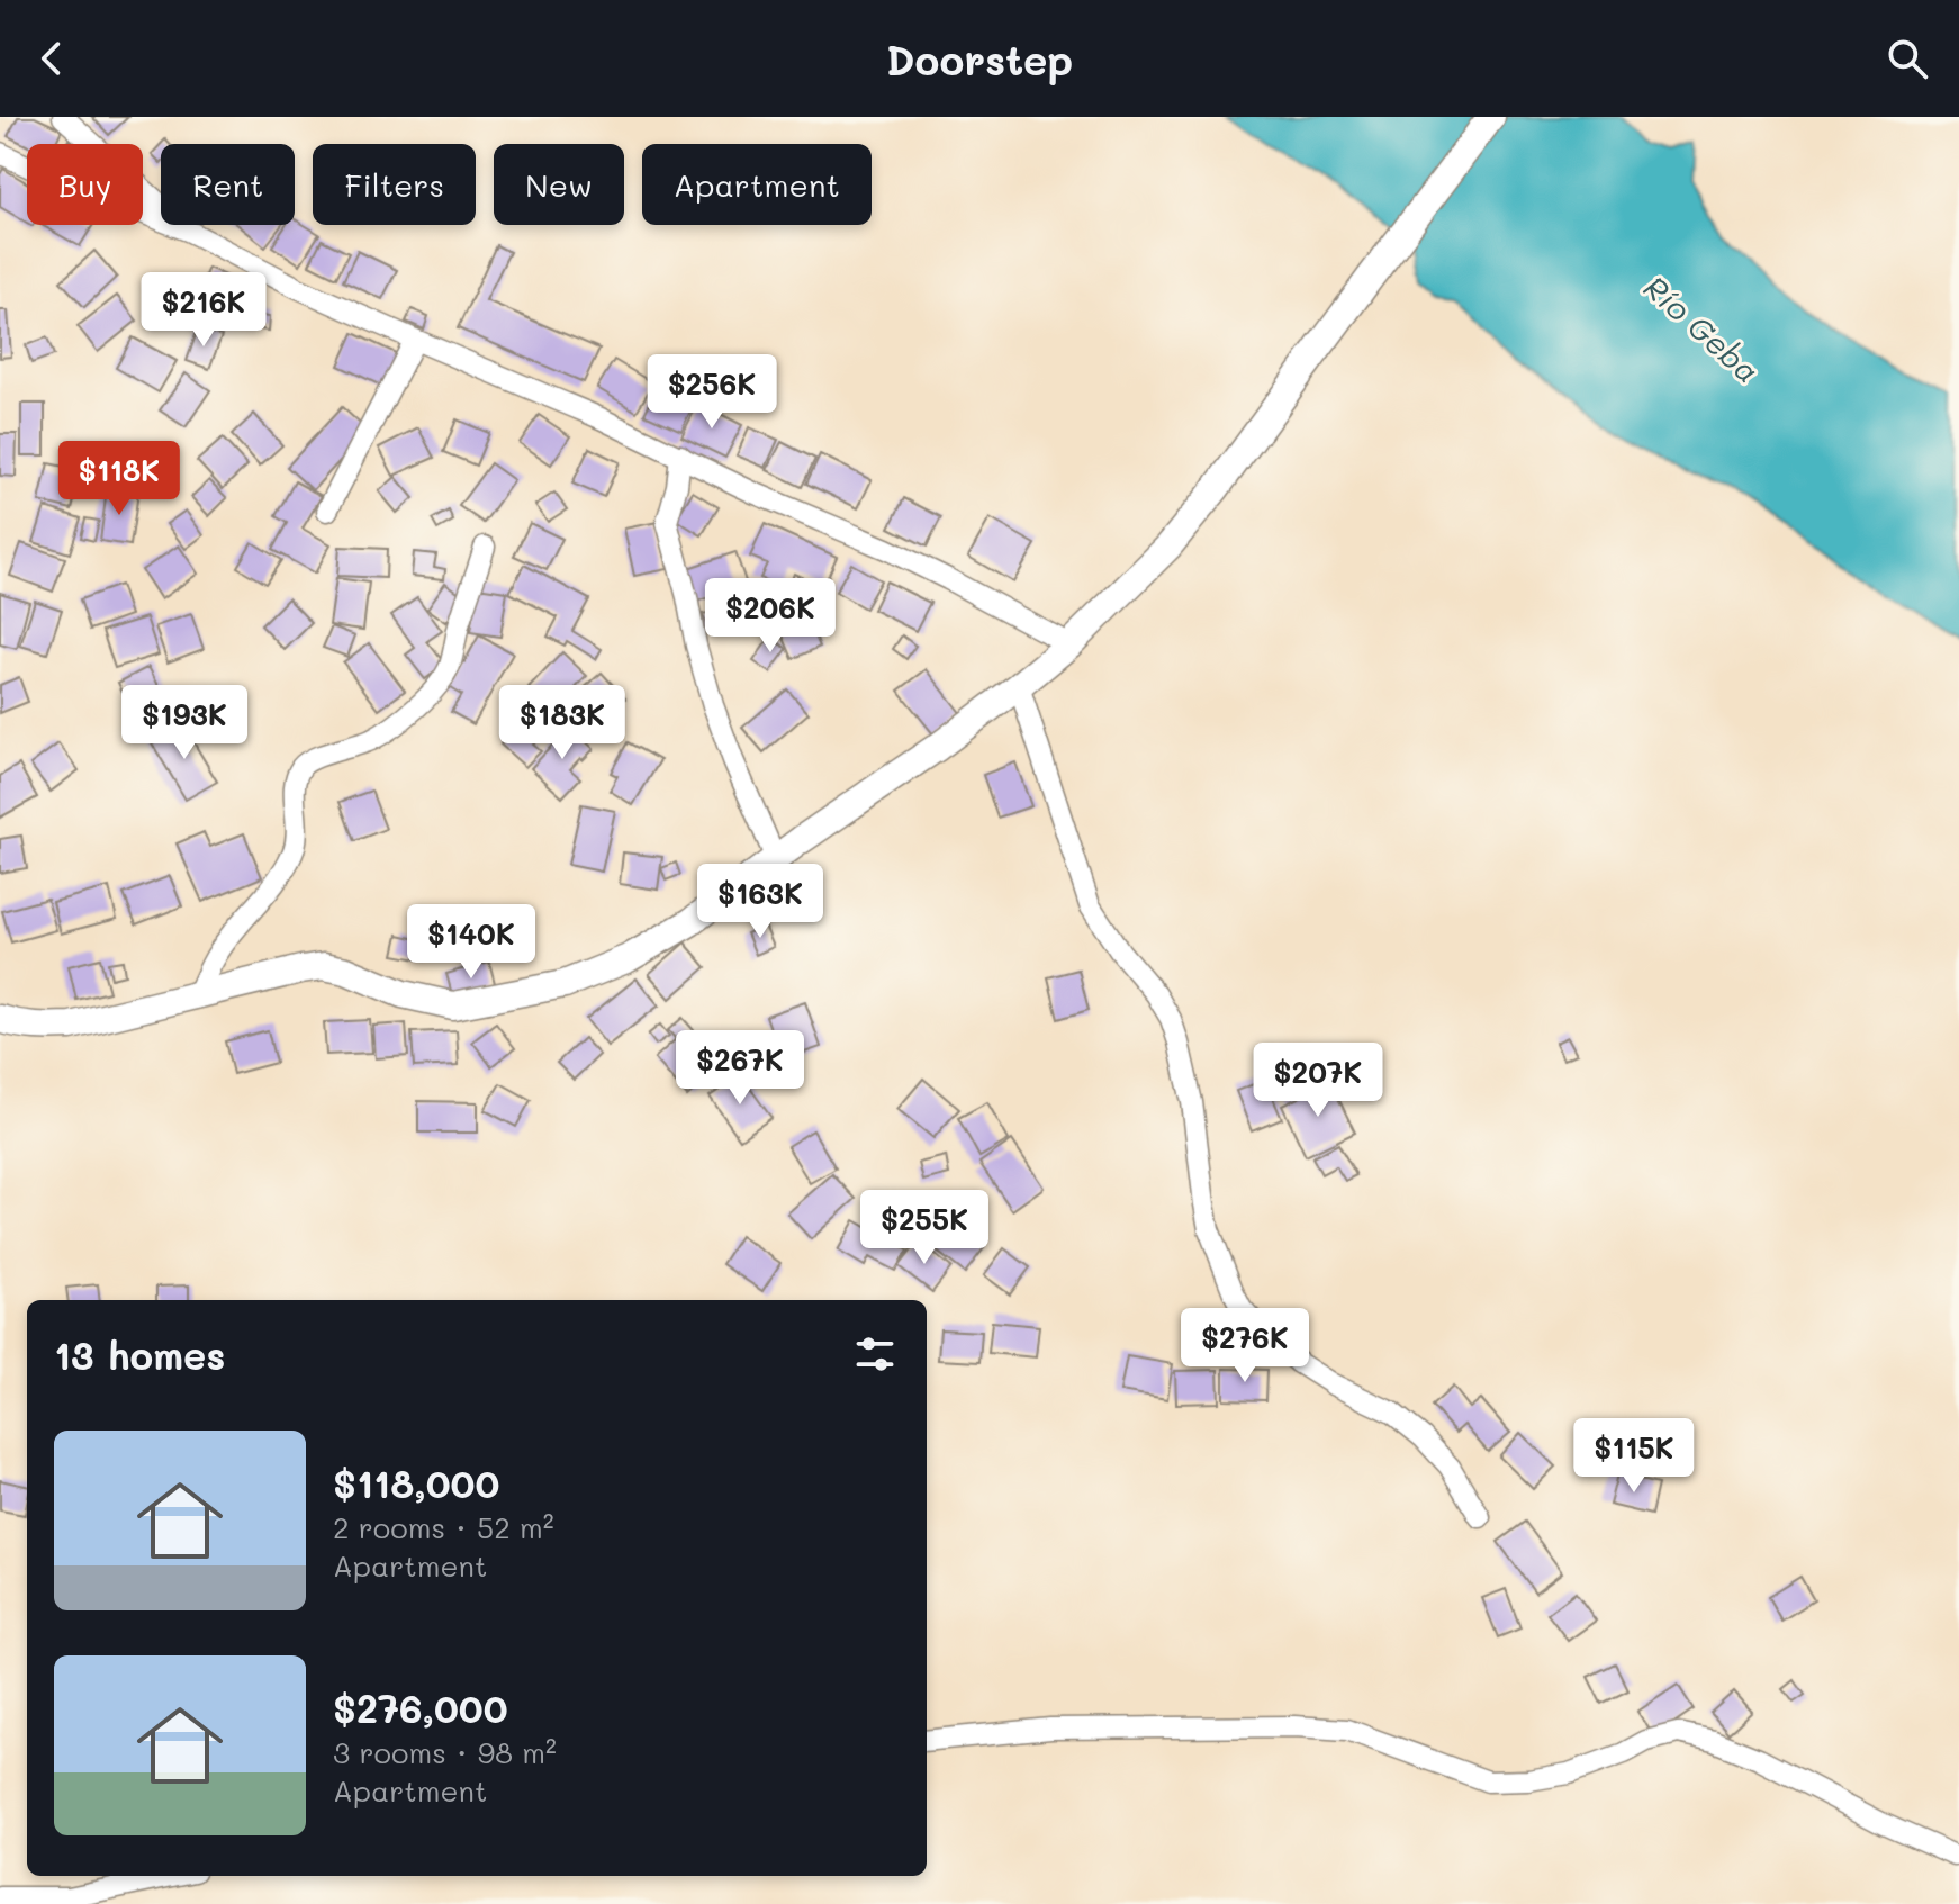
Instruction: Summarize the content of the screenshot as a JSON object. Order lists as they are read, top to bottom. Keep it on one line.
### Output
{"water":["Río Geba"],"page":{"header":"Doorstep","chip":["Buy","Rent","Filters","New","Apartment"],"price":["$216K","$256K","$118K","$206K","$193K","$183K","$163K","$140K","$267K","$207K","$255K","$276K","$115K"],"heading":"13 homes","list":[{"name":"$118,000","note":"2 rooms · 52 m² · Apartment"},{"name":"$276,000","note":"3 rooms · 98 m² · Apartment"}]}}
